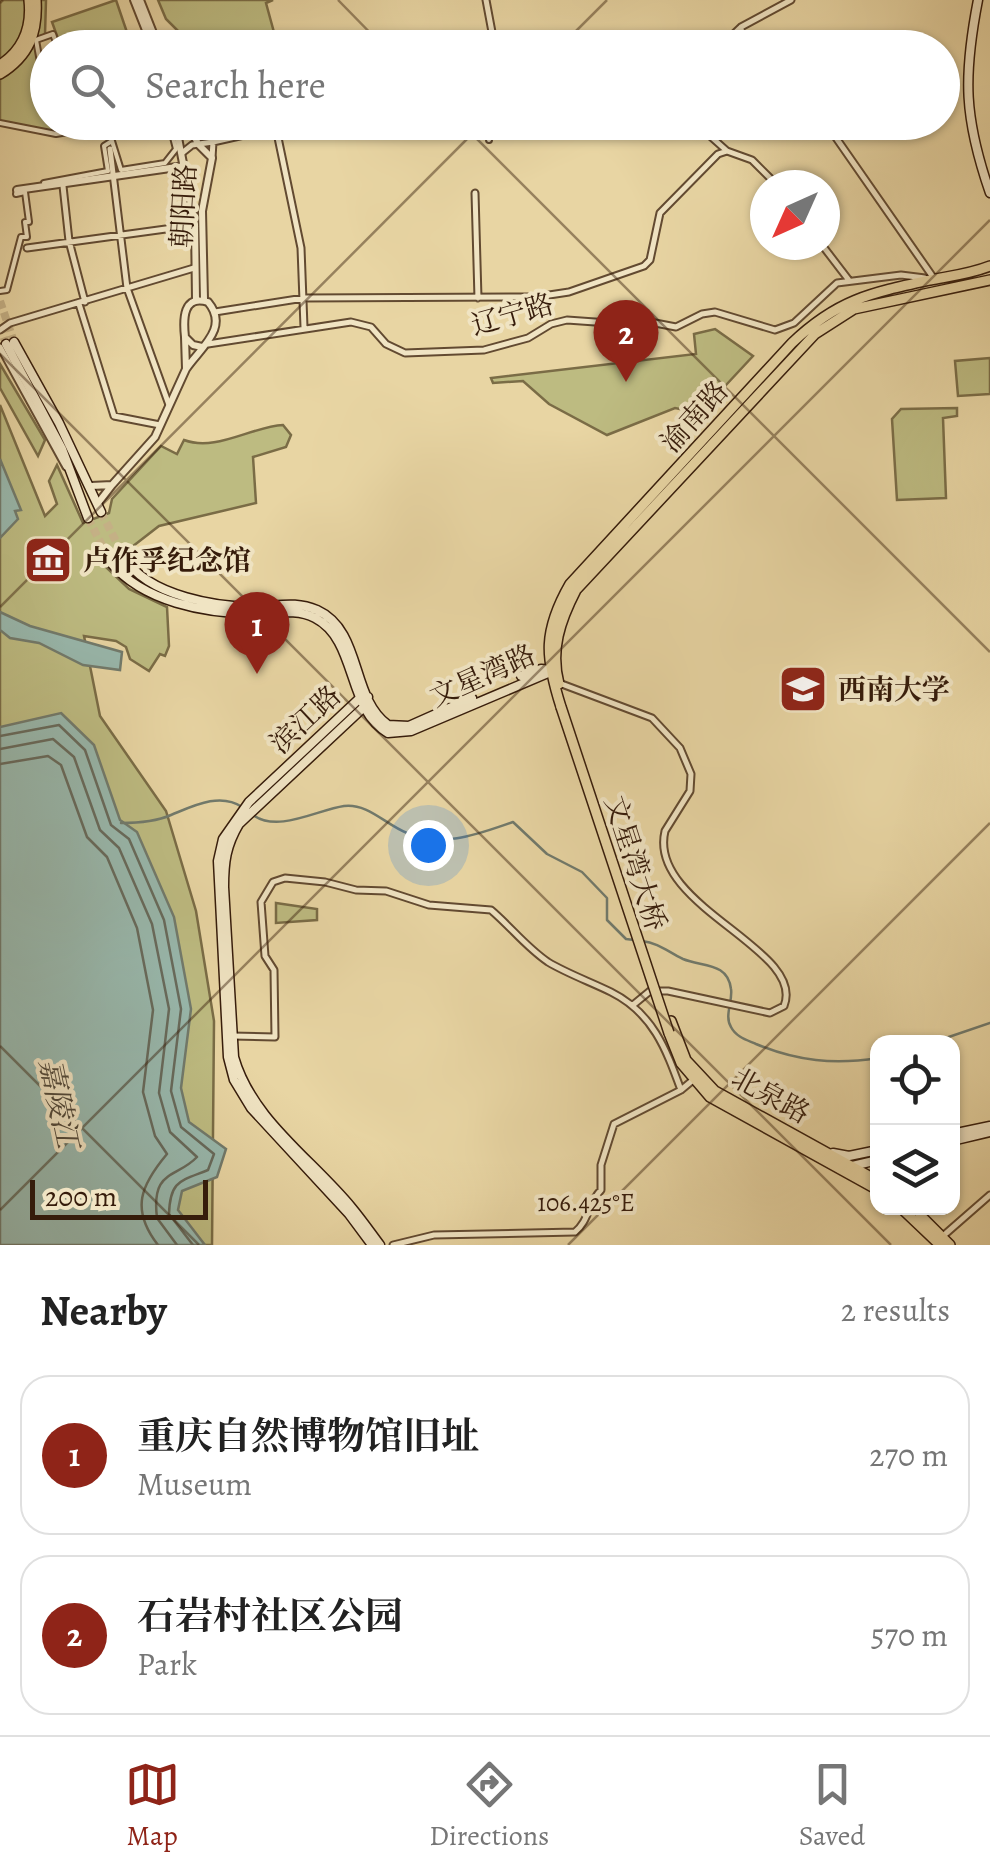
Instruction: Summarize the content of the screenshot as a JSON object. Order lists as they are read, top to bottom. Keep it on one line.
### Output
{"streets":{"main road":["渝南路","文星湾路","滨江路","文星湾大桥","北泉路"],"street":["朝阳路","辽宁路"]},"crossings":[["朝阳路","辽宁路"],["渝南路","文星湾路"],["渝南路","文星湾大桥"],["文星湾路","滨江路"],["文星湾大桥","北泉路"]],"water":["嘉陵江"],"places":{"museum":["卢作孚纪念馆"],"school or university":["西南大学"]},"scale_bar":"200 m","north":"bottom left","page":{"search":"Search here","pins":["2","1"],"scale":"200 m","heading":["Nearby","2 results"],"list":[{"mark":"1","name":"重庆自然博物馆旧址","note":"Museum","value":"270 m"},{"mark":"2","name":"石岩村社区公园","note":"Park","value":"570 m"}],"nav":["Map","Directions","Saved"]},"coordinates":["106.425°E"]}
